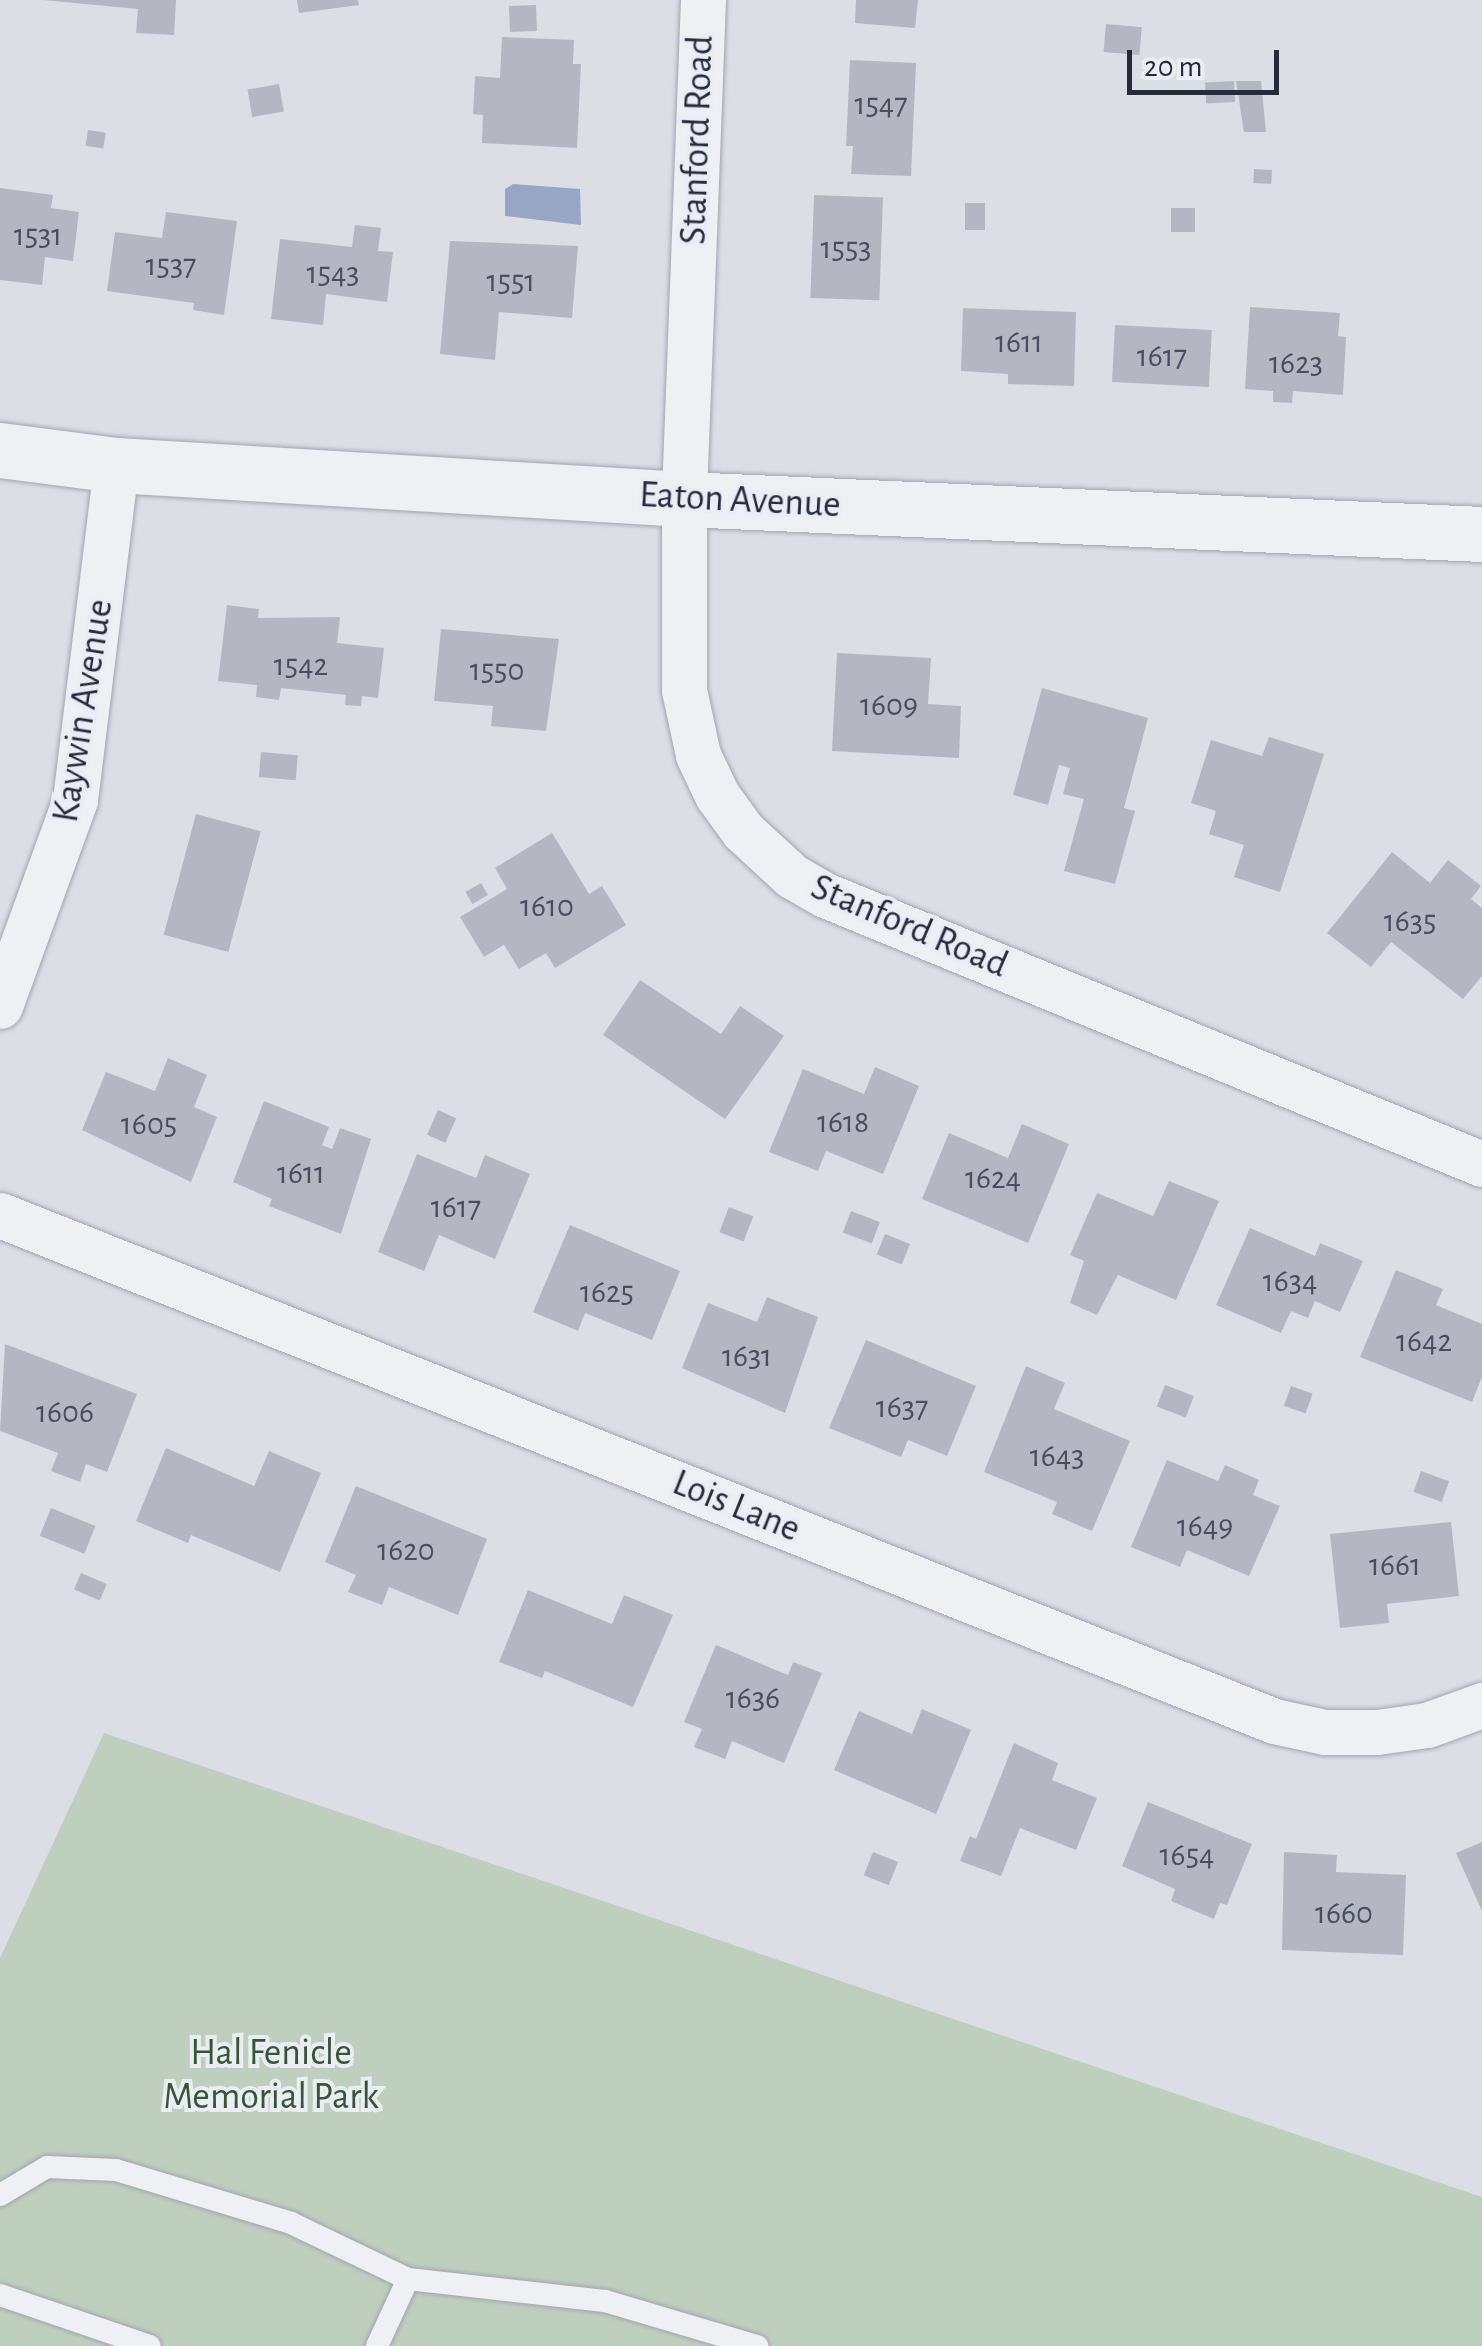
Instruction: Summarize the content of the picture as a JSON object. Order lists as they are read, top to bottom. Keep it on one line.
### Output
{"streets":{"street":["Stanford Road","Eaton Avenue","Kaywin Avenue","Lois Lane"]},"crossings":[["Stanford Road","Eaton Avenue"],["Eaton Avenue","Kaywin Avenue"]],"parks":["Hal Fenicle Memorial Park"],"house_numbers":["1547","1531","1553","1537","1543","1551","1611","1617","1623","1542","1550","1609","1610","1635","1618","1605","1611","1624","1617","1634","1625","1642","1631","1637","1606","1643","1649","1620","1661","1636","1654","1660"],"scale_bar":"20 m"}
